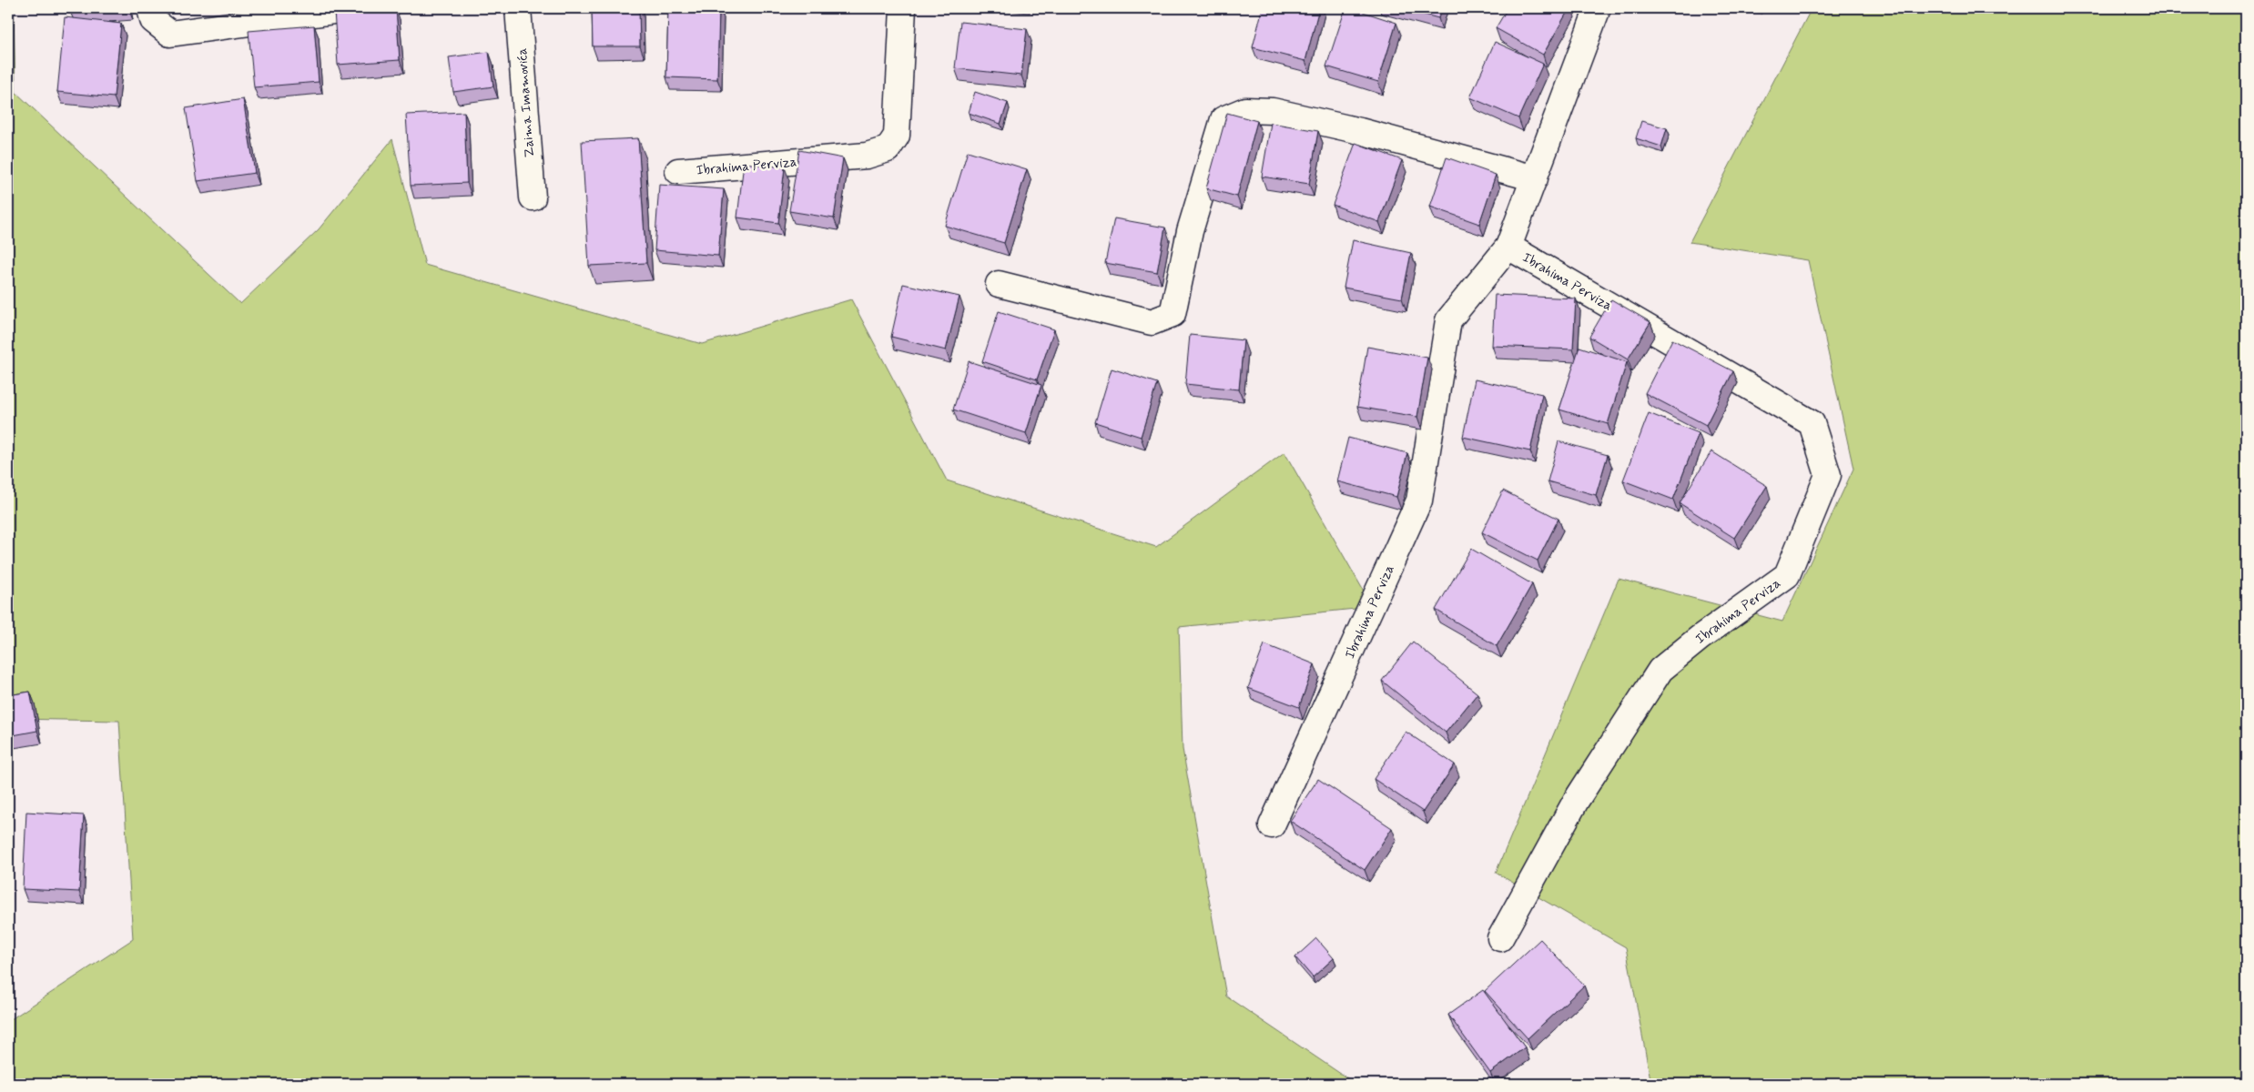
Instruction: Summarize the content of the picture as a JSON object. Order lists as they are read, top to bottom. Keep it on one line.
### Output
{"streets":{"street":["Zaima Imamovića","Ibrahima Perviza"]}}
